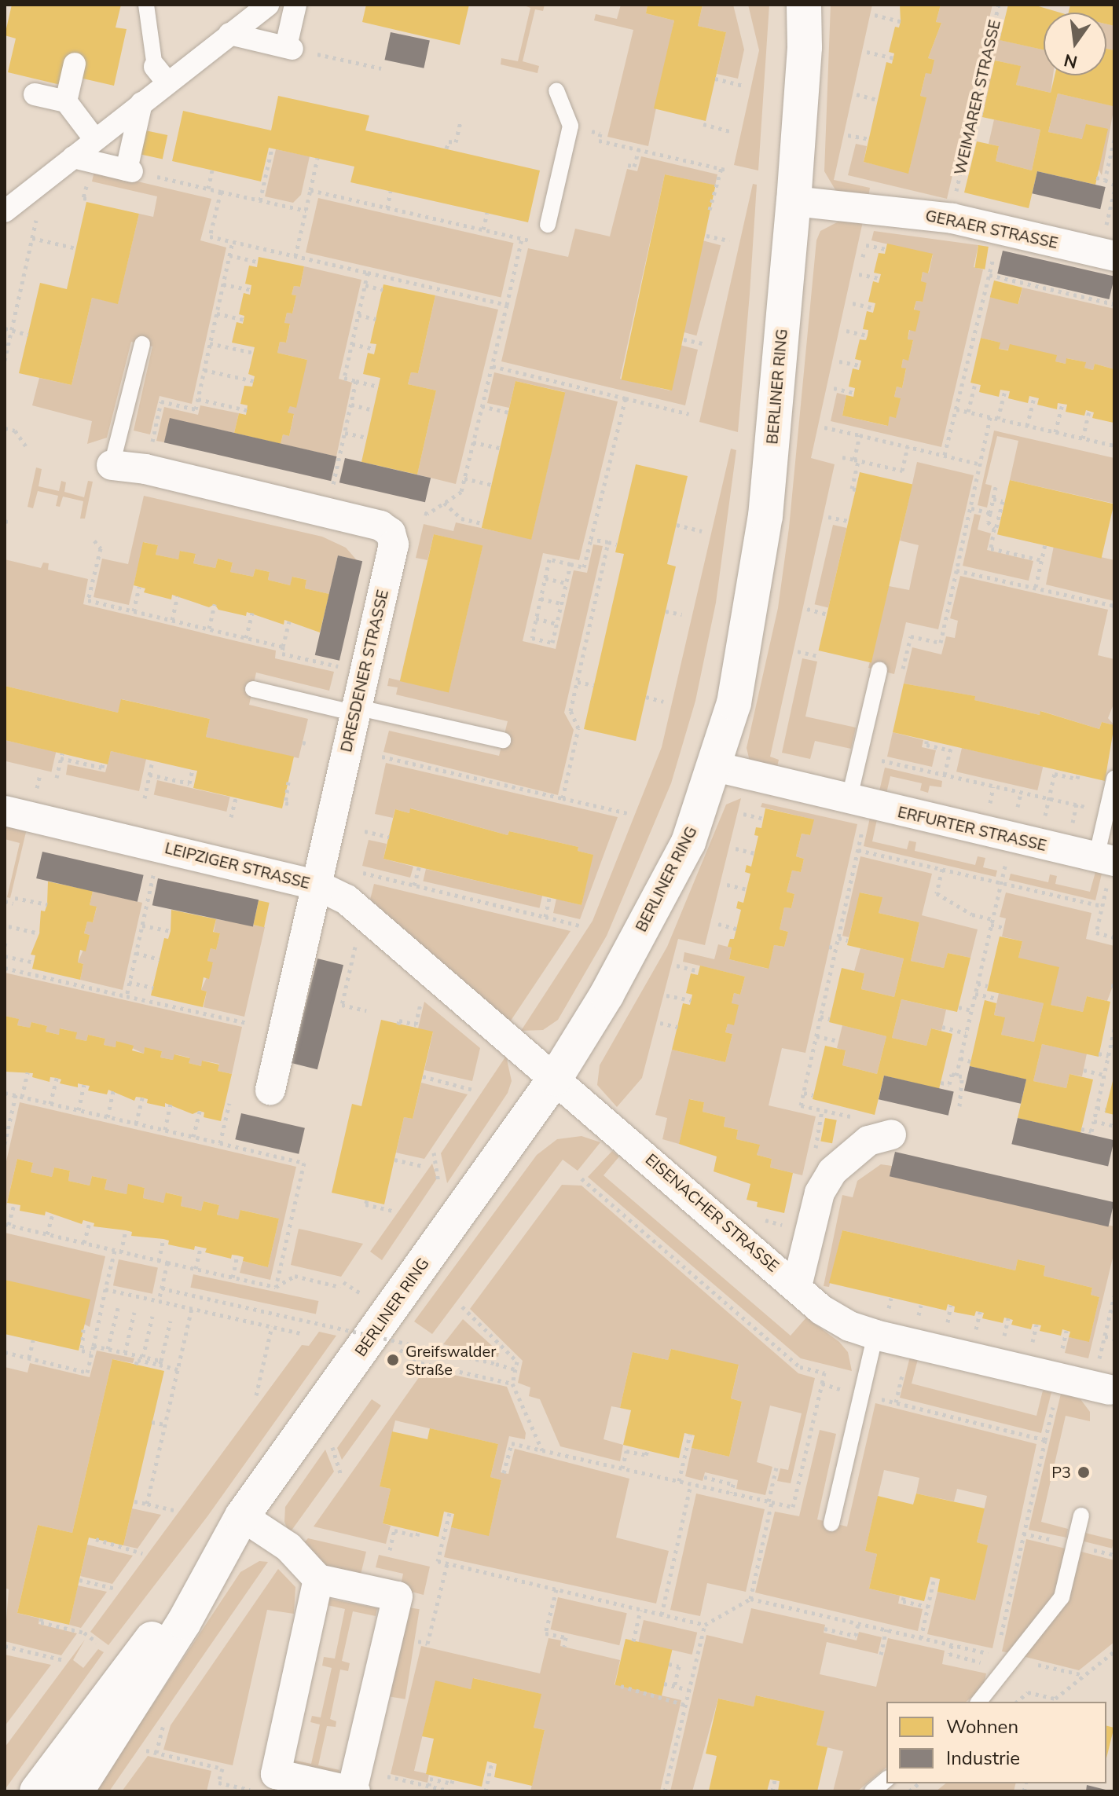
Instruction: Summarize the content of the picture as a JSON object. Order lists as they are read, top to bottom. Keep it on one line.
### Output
{"streets":{"street":["GERAER STRASSE","BERLINER RING","DRESDENER STRASSE","ERFURTER STRASSE","LEIPZIGER STRASSE","EISENACHER STRASSE"],"path":["WEIMARER STRASSE"]},"crossings":[["GERAER STRASSE","BERLINER RING"],["BERLINER RING","ERFURTER STRASSE"],["BERLINER RING","LEIPZIGER STRASSE"],["BERLINER RING","EISENACHER STRASSE"],["DRESDENER STRASSE","LEIPZIGER STRASSE"],["LEIPZIGER STRASSE","EISENACHER STRASSE"]],"places":["Greifswalder Straße","P3"],"legend":["Wohnen","Industrie"],"north":"bottom"}
